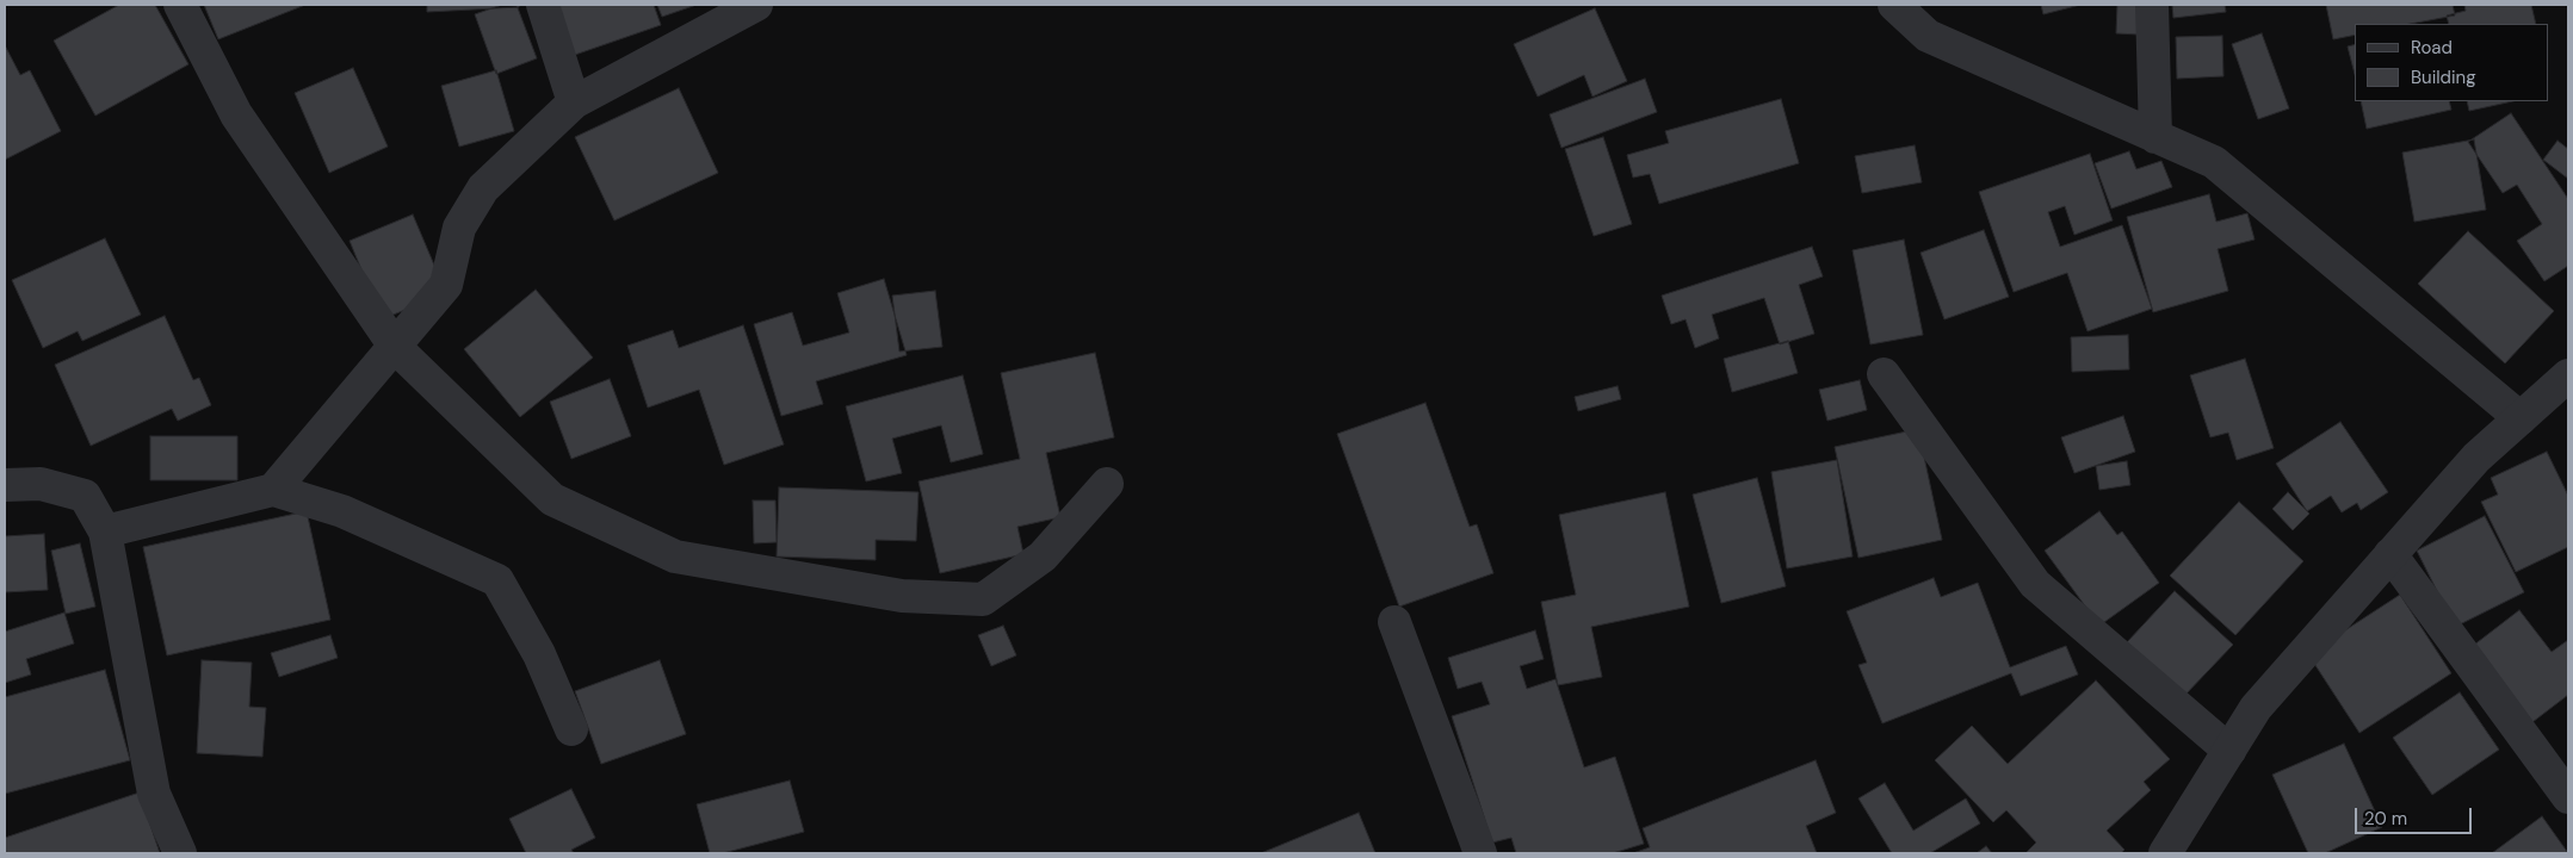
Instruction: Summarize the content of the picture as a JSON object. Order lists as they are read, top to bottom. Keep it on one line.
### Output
{"legend":["Road","Building"],"scale_bar":"20 m"}
